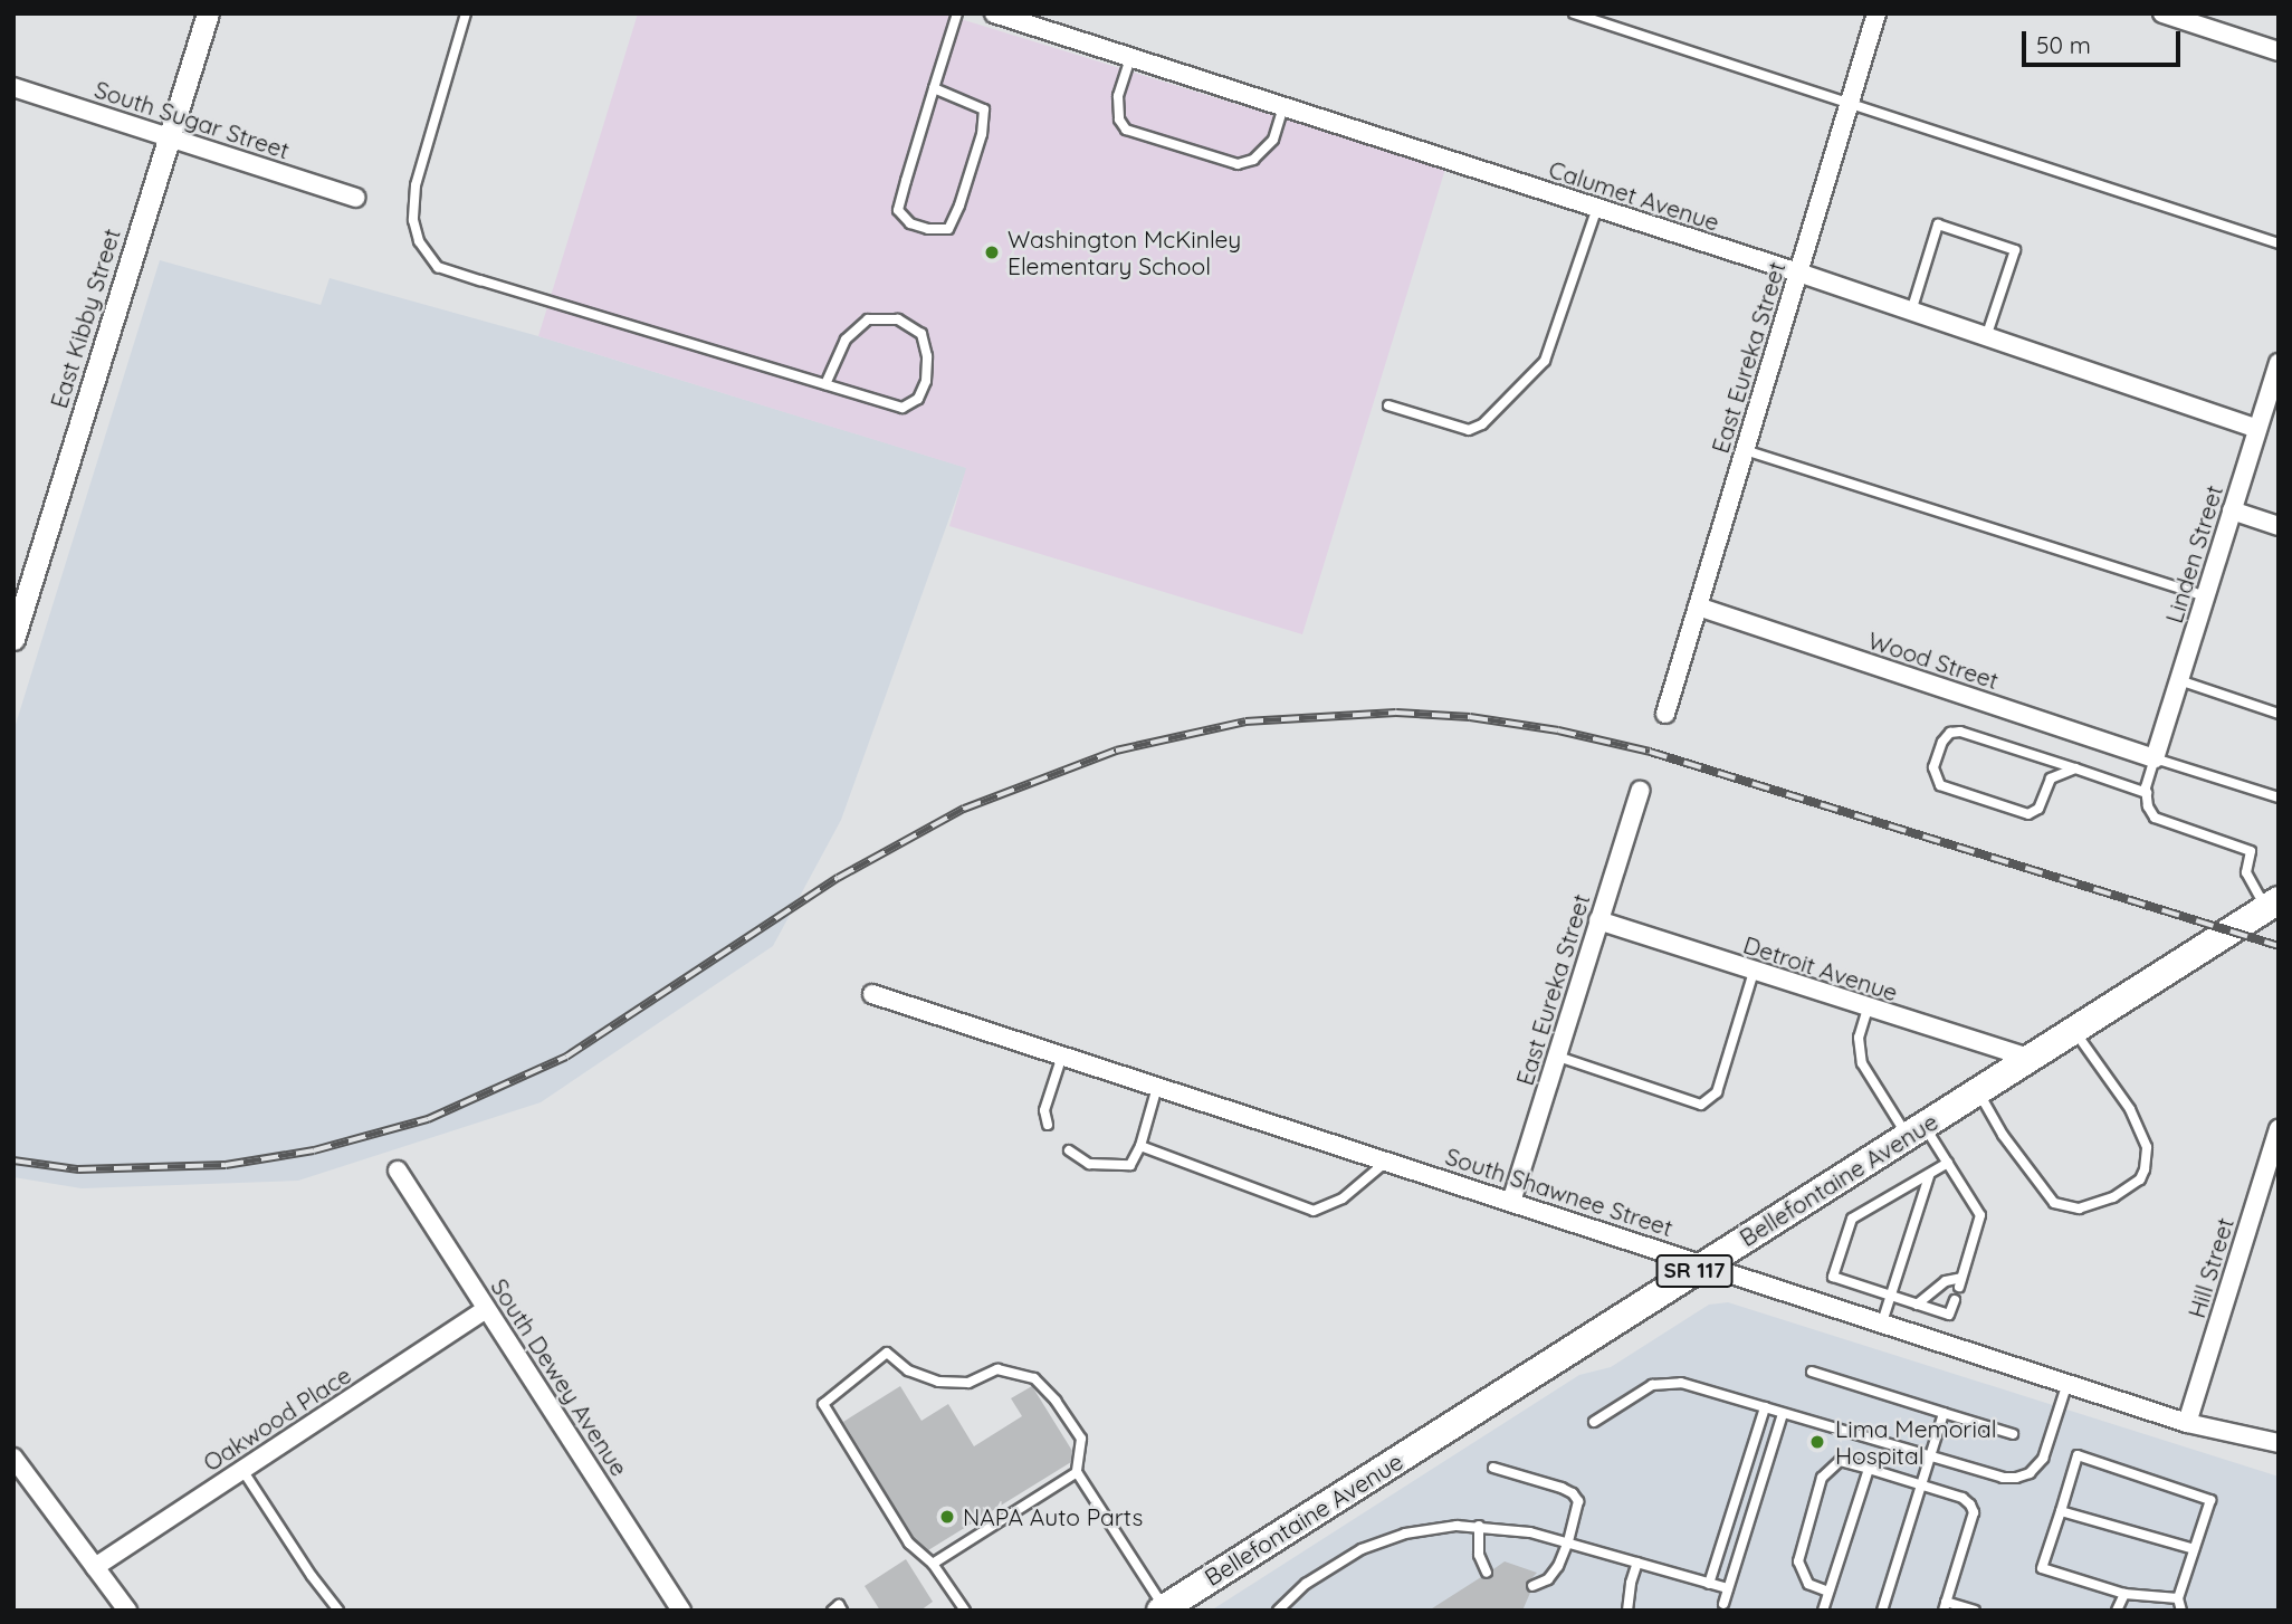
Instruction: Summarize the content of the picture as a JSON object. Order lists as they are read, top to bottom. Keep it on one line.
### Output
{"streets":{"main road":["Bellefontaine Avenue","SR 117"],"street":["South Sugar Street","Calumet Avenue","East Kibby Street","East Eureka Street","Linden Street","Wood Street","Detroit Avenue","South Shawnee Street","Hill Street","South Dewey Avenue","Oakwood Place"]},"crossings":[["South Sugar Street","East Kibby Street"],["Calumet Avenue","East Eureka Street"],["Calumet Avenue","Linden Street"],["East Eureka Street","Wood Street"],["East Eureka Street","Detroit Avenue"],["East Eureka Street","South Shawnee Street"],["Linden Street","Wood Street"],["Detroit Avenue","Bellefontaine Avenue"],["Bellefontaine Avenue","South Shawnee Street"],["South Shawnee Street","Hill Street"],["South Dewey Avenue","Oakwood Place"]],"places":["Washington McKinley Elementary School","Lima Memorial Hospital","NAPA Auto Parts"],"scale_bar":"50 m"}
